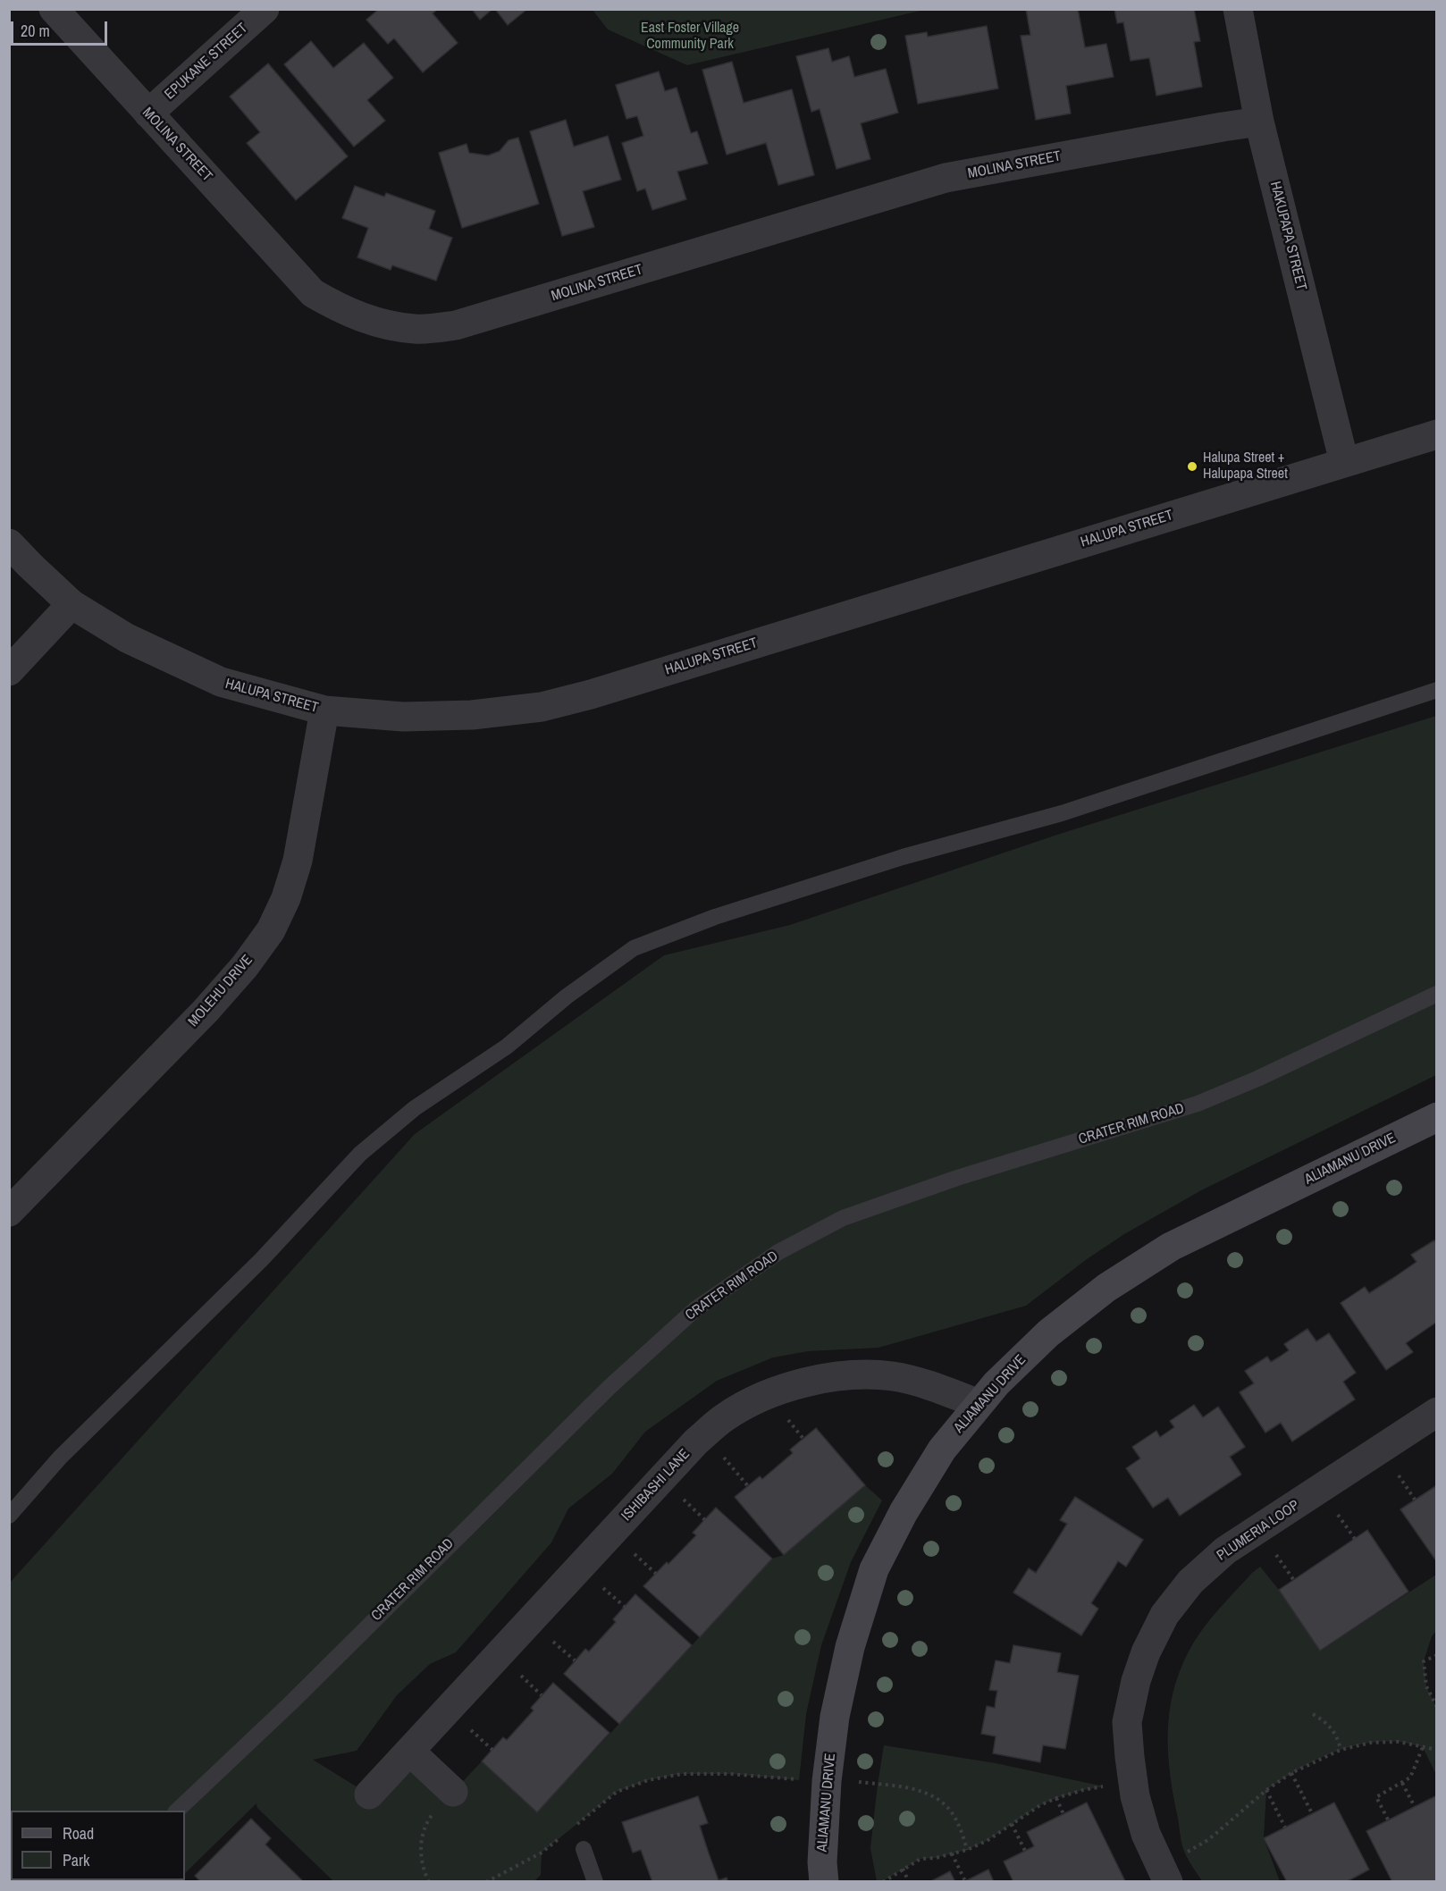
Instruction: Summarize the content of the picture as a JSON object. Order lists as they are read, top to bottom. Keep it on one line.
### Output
{"streets":{"street":["EPUKANE STREET","MOLINA STREET","HAKUPAPA STREET","HALUPA STREET","MOLEHU DRIVE","ALIAMANU DRIVE","ISHIBASHI LANE","PLUMERIA LOOP"],"lane":["CRATER RIM ROAD"]},"crossings":[["EPUKANE STREET","MOLINA STREET"],["MOLINA STREET","HAKUPAPA STREET"],["HAKUPAPA STREET","HALUPA STREET"],["HALUPA STREET","MOLEHU DRIVE"],["ALIAMANU DRIVE","ISHIBASHI LANE"]],"parks":["East Foster Village Community Park"],"places":["Halupa Street + Halupapa Street"],"legend":["Road","Park"],"scale_bar":"20 m"}
